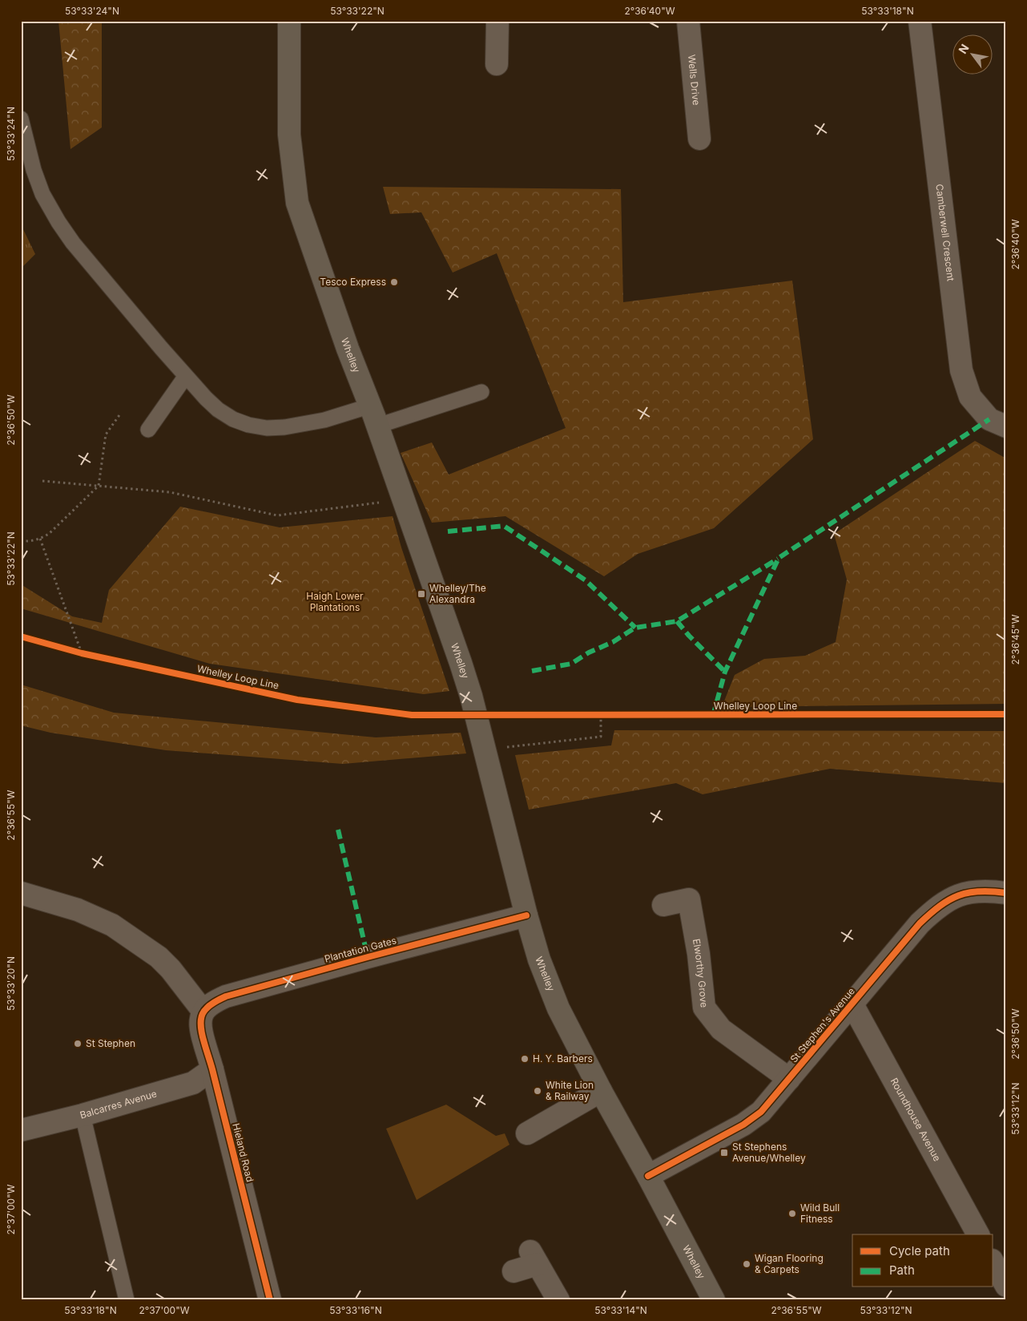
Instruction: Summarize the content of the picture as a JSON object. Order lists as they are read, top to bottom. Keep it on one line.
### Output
{"streets":{"main road":["Whelley"],"street":["Wells Drive","Camberwell Crescent","Plantation Gates","Elworthy Grove","St Stephen's Avenue","Balcarres Avenue","Roundhouse Avenue","Hieland Road"],"cycle path":["Whelley Loop Line"]},"crossings":[["Whelley","Plantation Gates"],["Whelley","St Stephen's Avenue"],["Plantation Gates","Hieland Road"],["Elworthy Grove","St Stephen's Avenue"],["St Stephen's Avenue","Roundhouse Avenue"],["Balcarres Avenue","Hieland Road"]],"parks":["Haigh Lower Plantations"],"places":{"other":["Tesco Express","St Stephen","H. Y. Barbers","White Lion & Railway","Wild Bull Fitness","Wigan Flooring & Carpets"],"transit":["Whelley/The Alexandra","St Stephens Avenue/Whelley"]},"legend":["Cycle path","Path"],"north":"top left","coordinates":["53°33'24\"N","53°33'22\"N","2°36'40\"W","53°33'18\"N","2°36'50\"W","2°36'45\"W","2°36'55\"W","53°33'20\"N","53°33'12\"N","2°37'00\"W","53°33'16\"N","53°33'14\"N"]}
